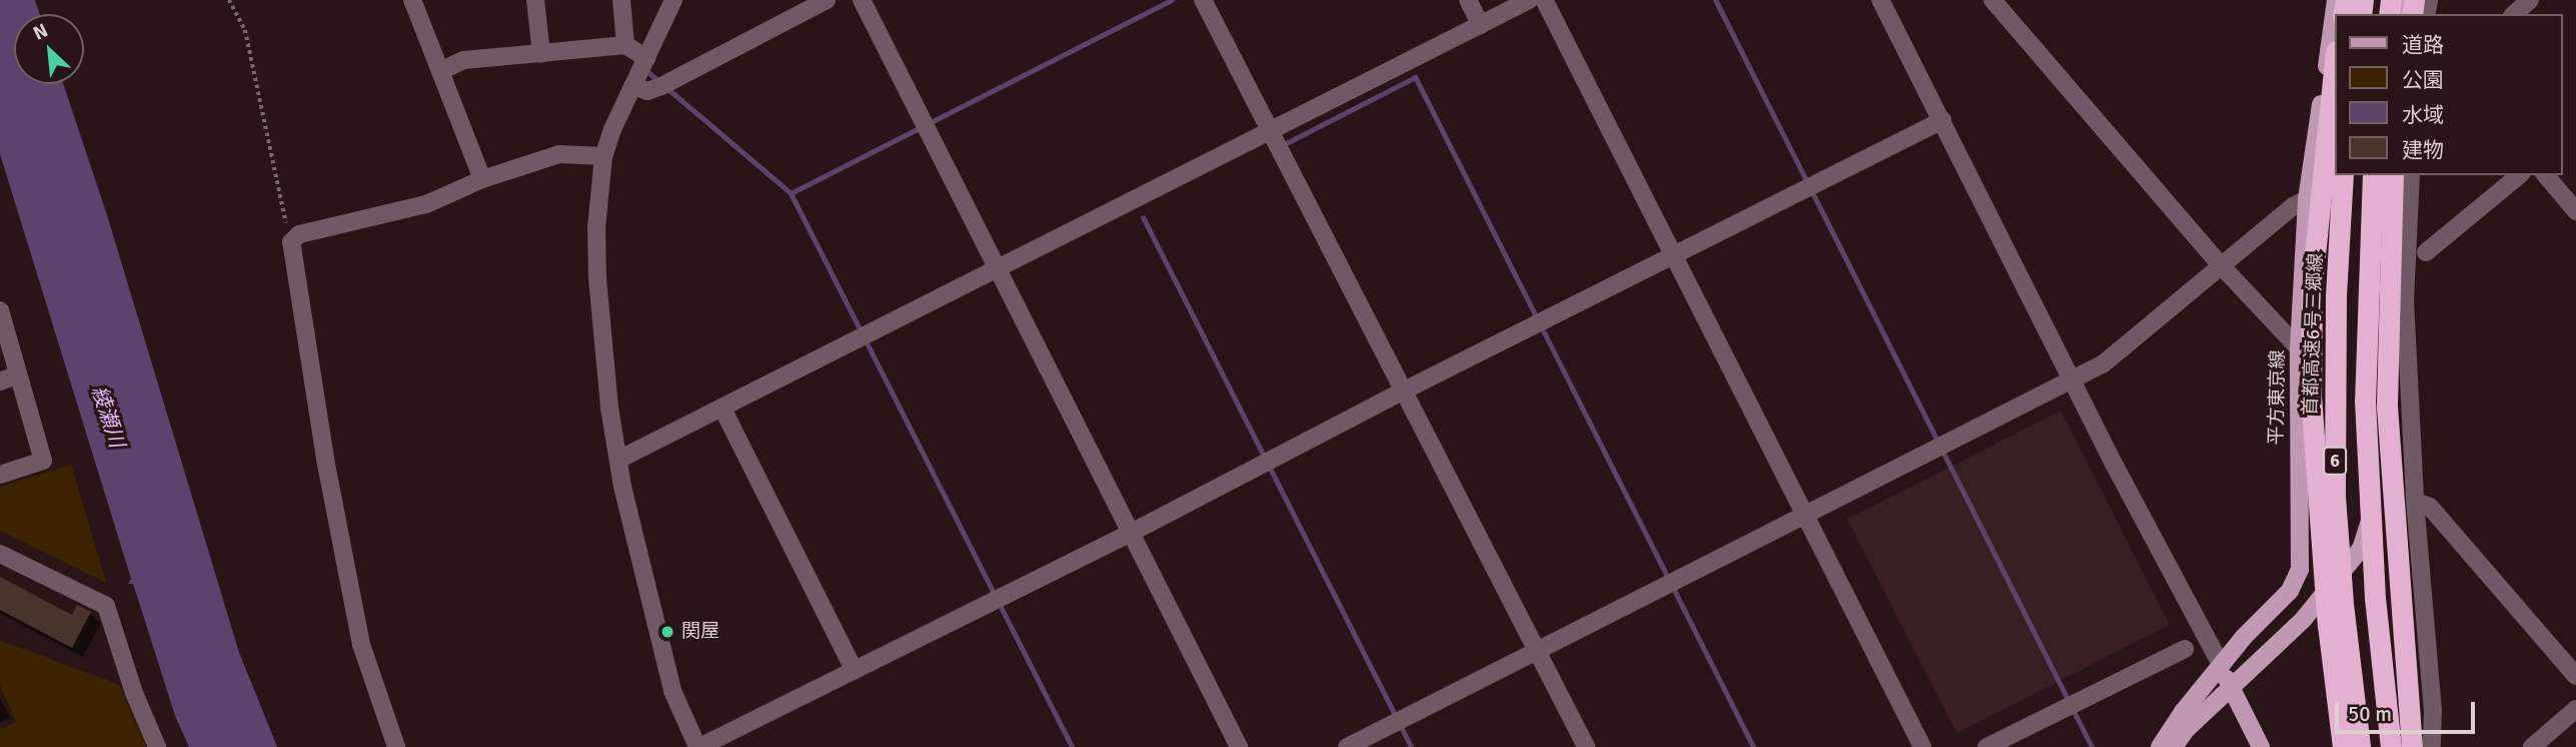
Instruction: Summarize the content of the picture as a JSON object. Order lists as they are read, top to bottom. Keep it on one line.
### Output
{"streets":{"highway":["首都高速6号三郷線","6"],"main road":["平方東京線"]},"water":["綾瀬川"],"places":["関屋"],"legend":["道路","公園","水域","建物"],"scale_bar":"50 m","north":"top left"}
